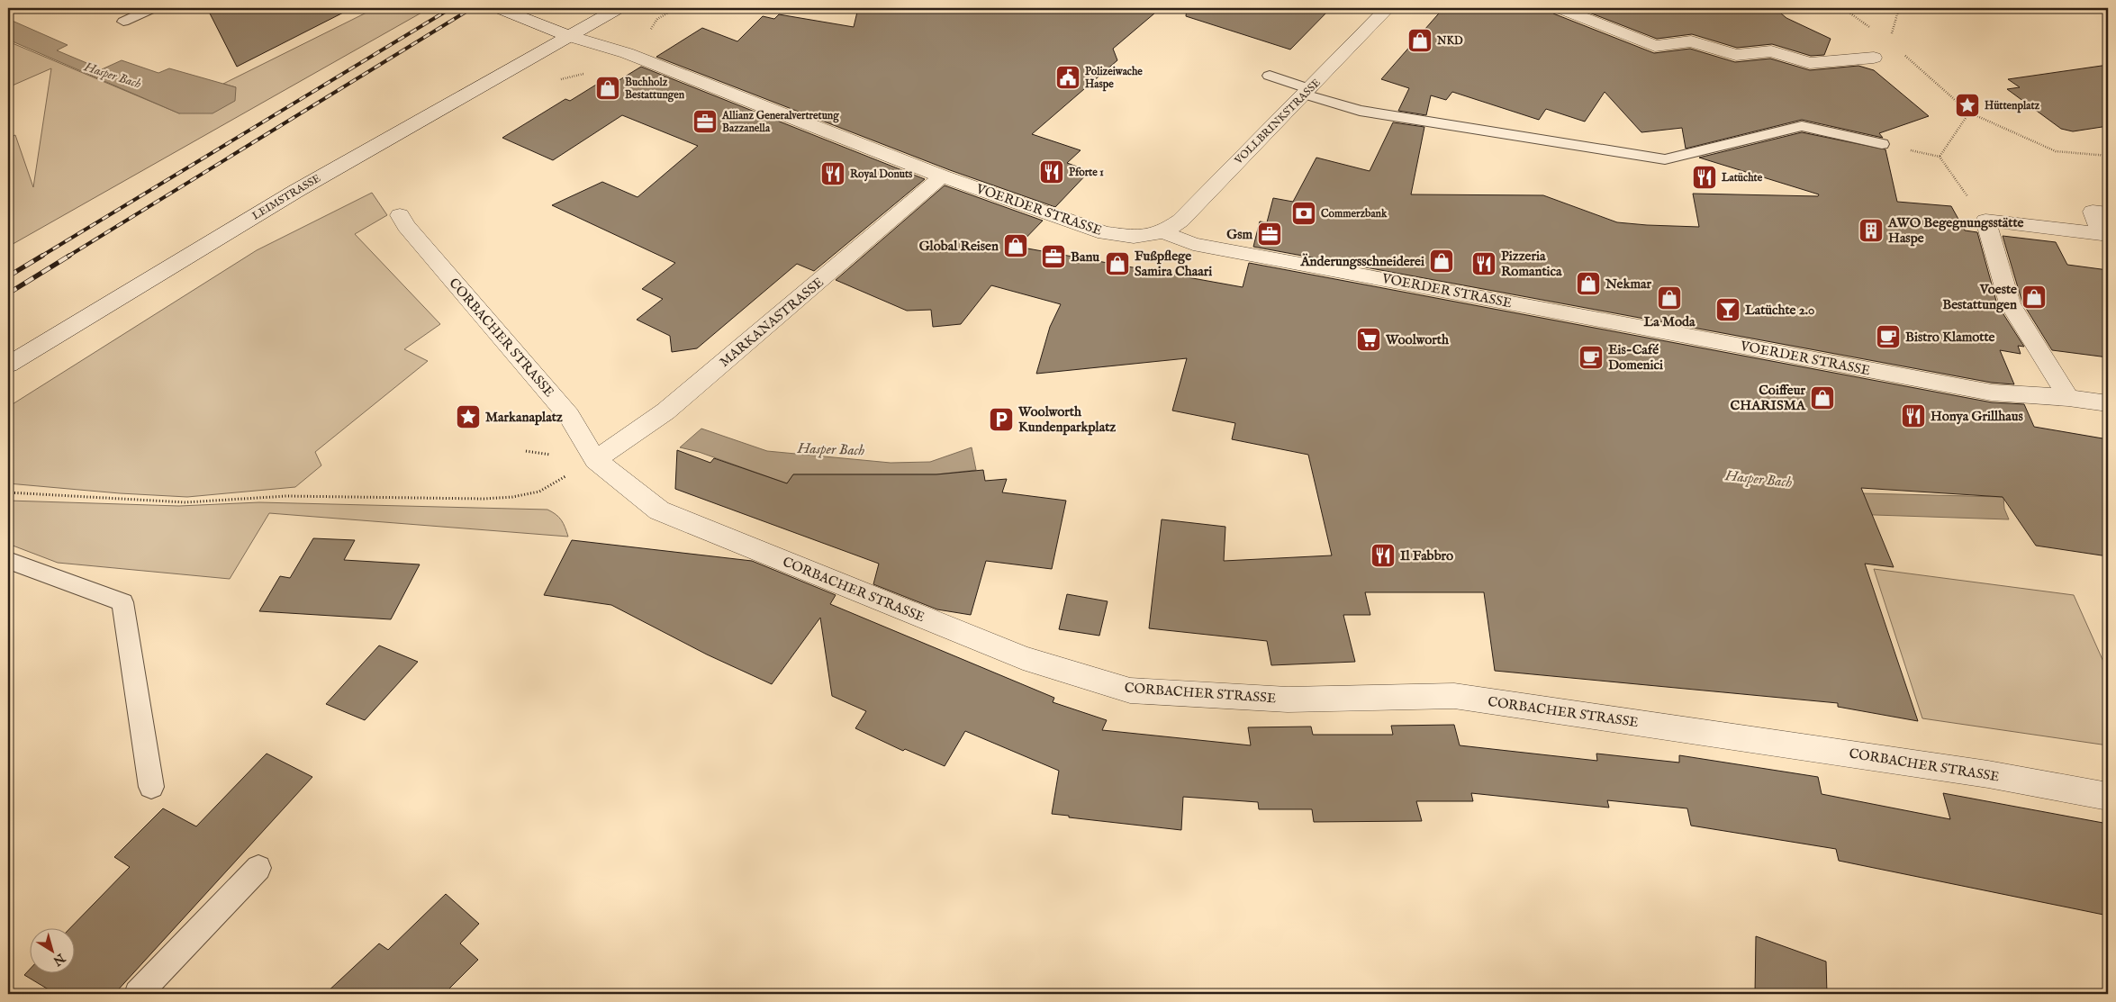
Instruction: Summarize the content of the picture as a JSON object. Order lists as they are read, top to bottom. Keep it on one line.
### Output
{"streets":{"street":["VOLLBRINKSTRASSE","LEIMSTRASSE","VOERDER STRASSE","MARKANASTRASSE","CORBACHER STRASSE"]},"crossings":[["VOLLBRINKSTRASSE","VOERDER STRASSE"],["LEIMSTRASSE","VOERDER STRASSE"],["VOERDER STRASSE","MARKANASTRASSE"],["MARKANASTRASSE","CORBACHER STRASSE"]],"water":["Hasper Bach"],"places":{"shop":["NKD","Buchholz Bestattungen","Global Reisen","Änderungsschneiderei","Fußpflege Samira Chaari","Nekmar","Voeste Bestattungen","La Moda","Coiffeur CHARISMA"],"public building":["Polizeiwache Haspe"],"place":["Hüttenplatz","Markanaplatz"],"office":["Allianz Generalvertretung Bazzanella","Gsm","Banu"],"restaurant":["Pforte 1","Royal Donuts","Latüchte","Pizzeria Romantica","Honya Grillhaus","Il Fabbro"],"bank":["Commerzbank"],"building":["AWO Begegnungsstätte Haspe"],"bar":["Latüchte 2.0"],"cafe":["Bistro Klamotte","Eis-Café Domenici"],"supermarket":["Woolworth"],"parking":["Woolworth Kundenparkplatz"]},"north":"bottom right"}
